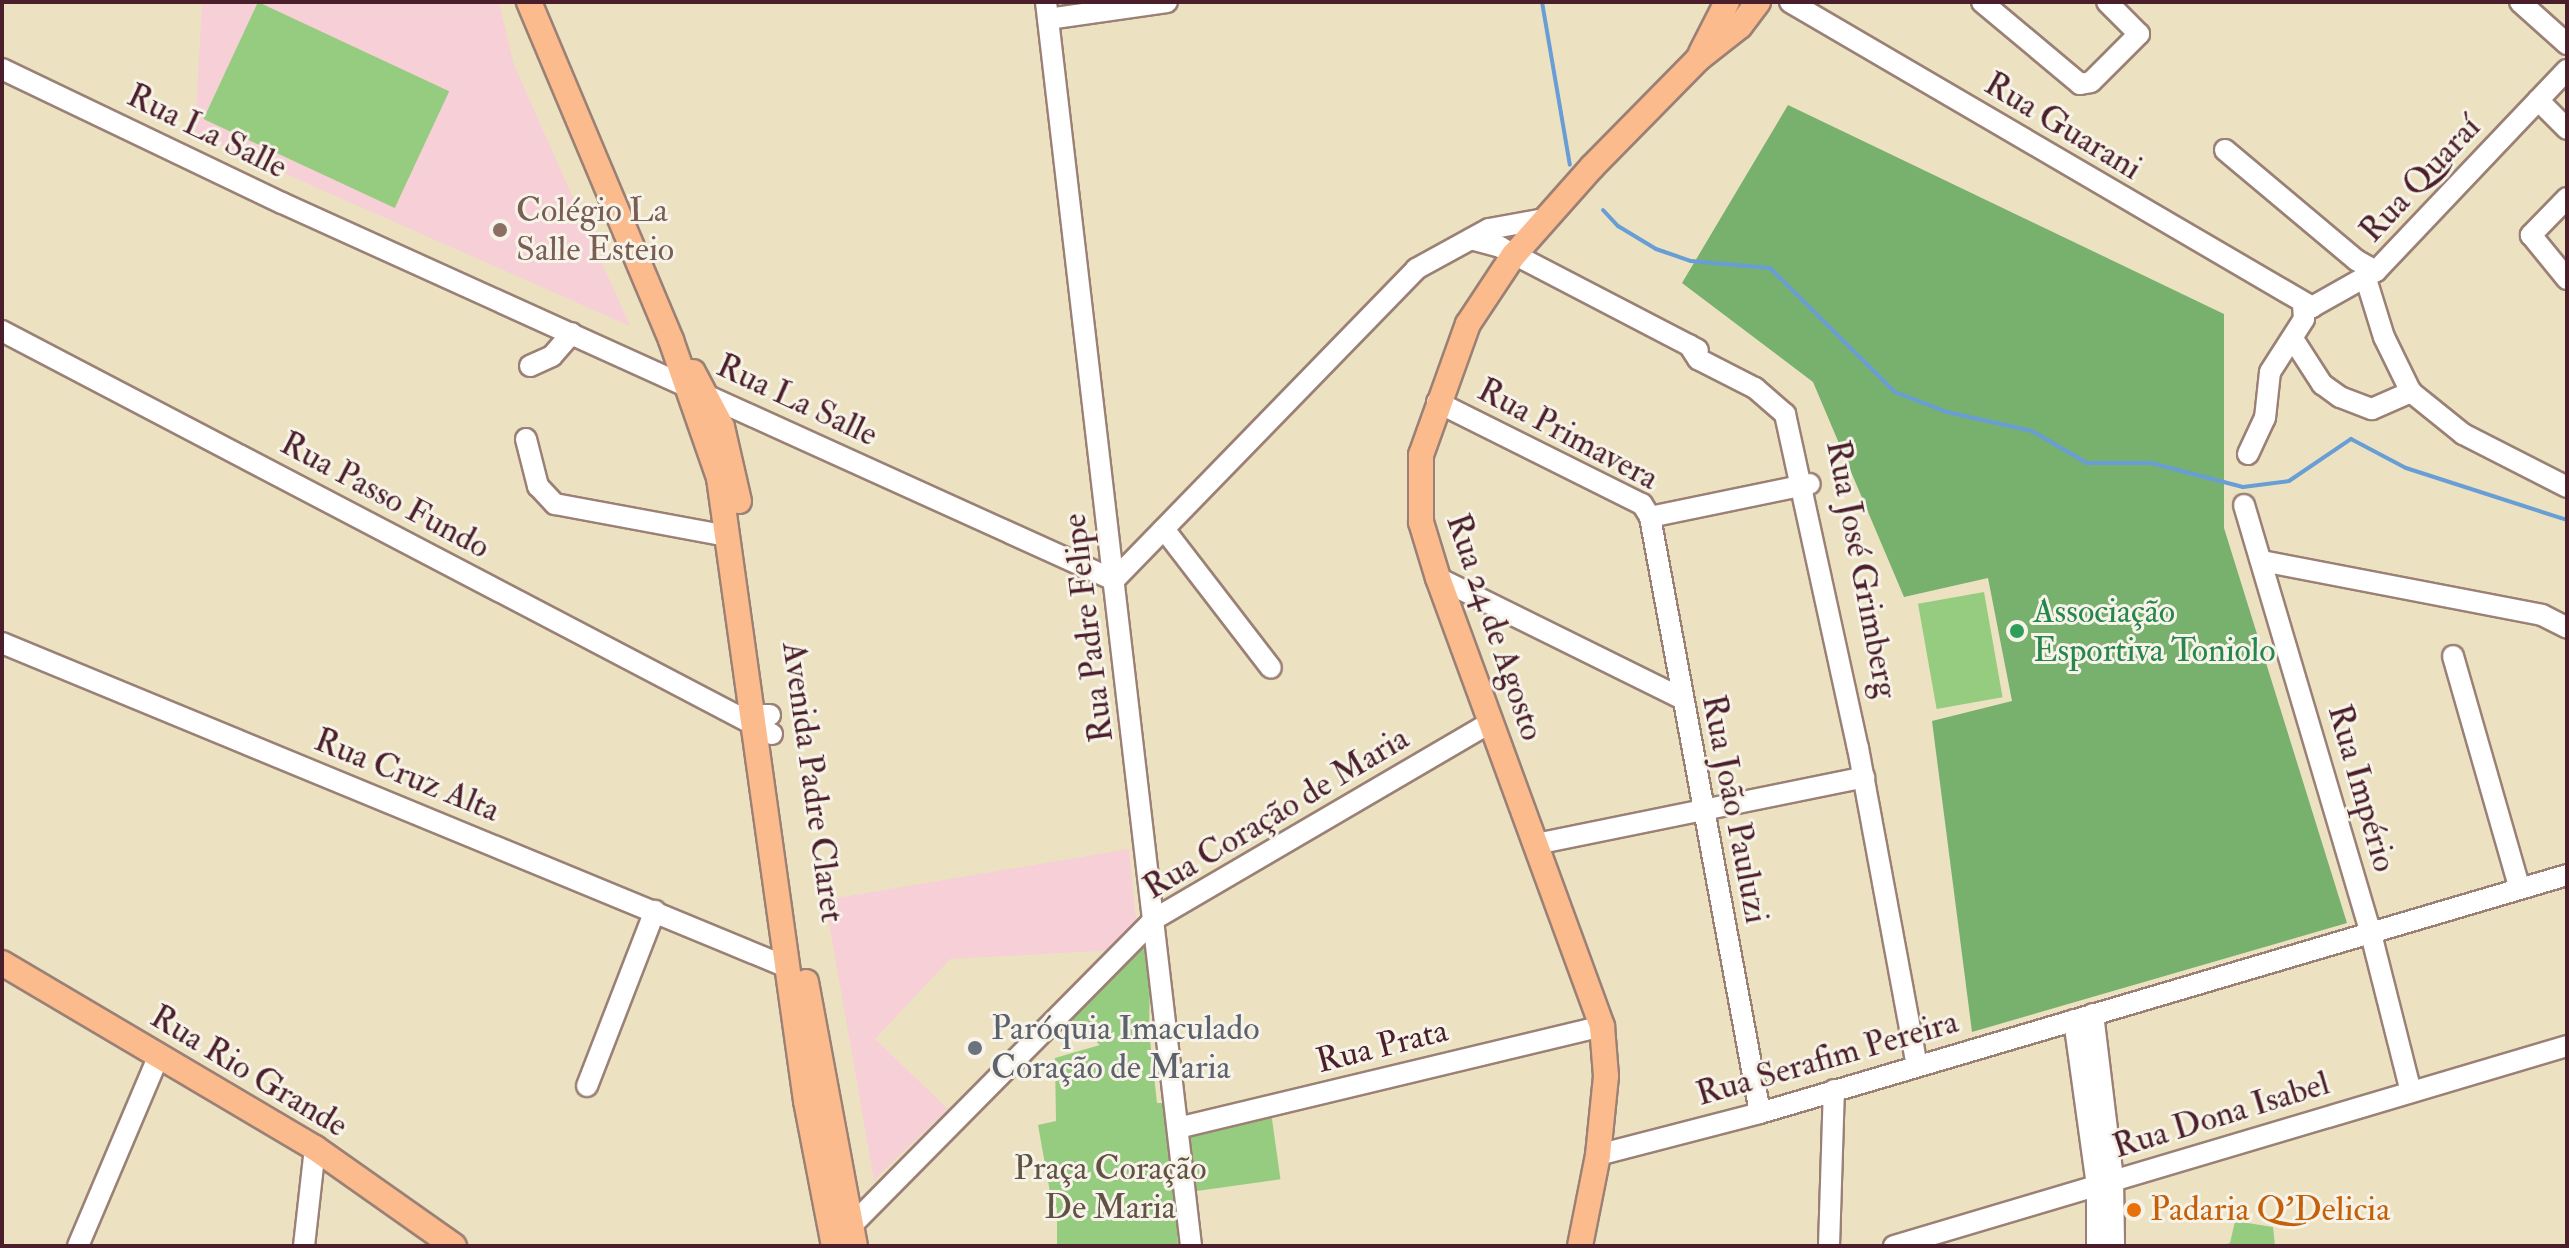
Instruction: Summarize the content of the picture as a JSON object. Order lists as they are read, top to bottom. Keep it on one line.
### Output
{"streets":{"main road":["Rua 24 de Agosto","Avenida Padre Claret","Rua Rio Grande"],"street":["Rua Guarani","Rua La Salle","Rua Quaraí","Rua Primavera","Rua Passo Fundo","Rua José Grimberg","Rua Padre Felipe","Rua Cruz Alta","Rua Império","Rua João Pauluzi","Rua Coração de Maria","Rua Prata","Rua Serafim Pereira","Rua Dona Isabel"]},"crossings":[["Rua Guarani","Rua Quaraí"],["Rua La Salle","Rua Padre Felipe"],["Rua La Salle","Avenida Padre Claret"],["Rua Primavera","Rua José Grimberg"],["Rua Primavera","Rua 24 de Agosto"],["Rua Primavera","Rua João Pauluzi"],["Rua Passo Fundo","Avenida Padre Claret"],["Rua José Grimberg","Rua 24 de Agosto"],["Rua José Grimberg","Rua Serafim Pereira"],["Rua 24 de Agosto","Rua Coração de Maria"],["Rua 24 de Agosto","Rua Prata"],["Rua 24 de Agosto","Rua Serafim Pereira"],["Rua Padre Felipe","Rua Coração de Maria"],["Rua Padre Felipe","Rua Prata"],["Rua Cruz Alta","Avenida Padre Claret"],["Avenida Padre Claret","Rua Coração de Maria"],["Rua Império","Rua Serafim Pereira"],["Rua Império","Rua Dona Isabel"],["Rua João Pauluzi","Rua Serafim Pereira"]],"parks":["Praça Coração De Maria"],"places":["Colégio La Salle Esteio","Associação Esportiva Toniolo","Paróquia Imaculado Coração de Maria","Padaria Q'Delicia"]}
